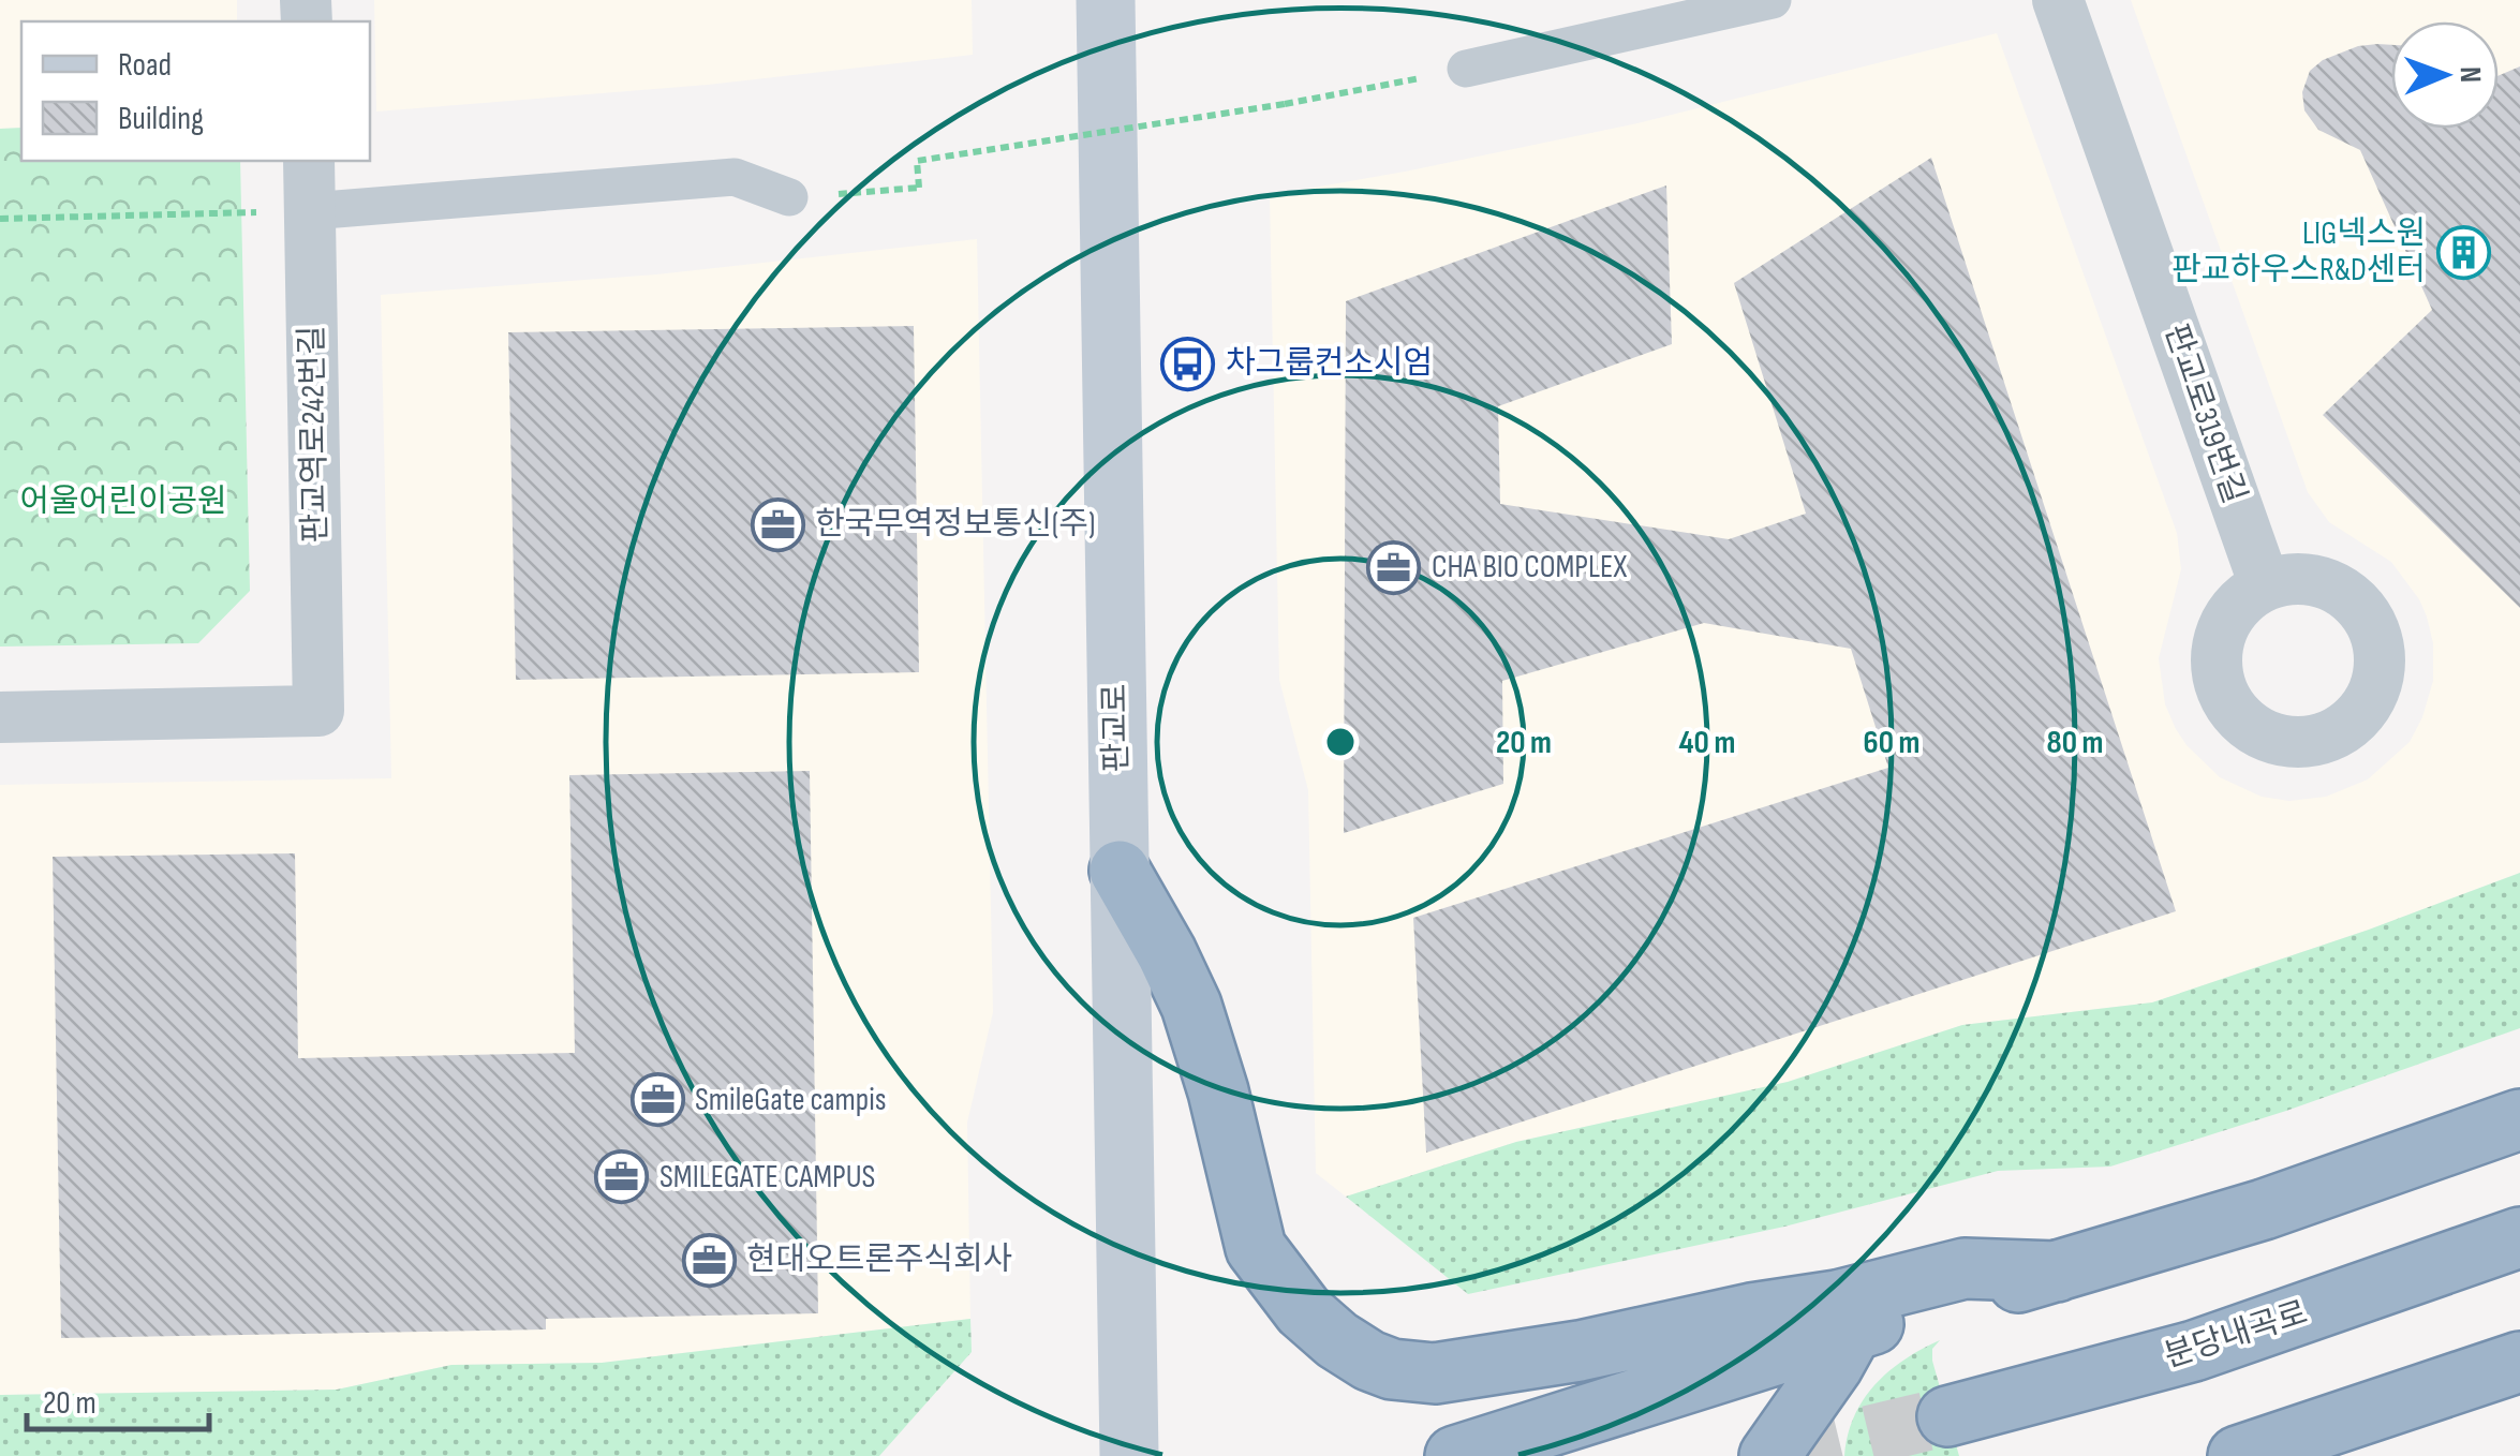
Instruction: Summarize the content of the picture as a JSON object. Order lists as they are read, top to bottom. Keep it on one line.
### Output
{"streets":{"highway":["분당내곡로"],"main road":["판교로"],"street":["판교로319번길","판교역로242번길"]},"parks":["어울어린이공원"],"places":{"building":["LIG넥스원 판교하우스R&D센터"],"bus stop":["차그룹컨소시엄"],"office":["한국무역정보통신(주)","CHA BIO COMPLEX","SmileGate campis","SMILEGATE CAMPUS","현대오트론주식회사"]},"legend":["Road","Building"],"scale_bar":"20 m","north":"right","rings":["20 m","40 m","60 m","80 m"]}
